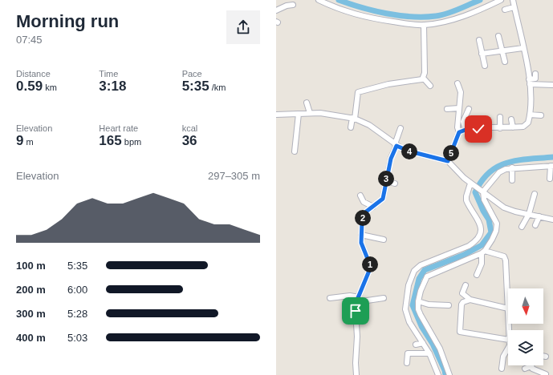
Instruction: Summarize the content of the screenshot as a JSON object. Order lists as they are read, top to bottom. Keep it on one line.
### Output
{"north":"bottom","page":{"heading":["Morning run","07:45"],"stats":[["Distance","0.59 km"],["Time","3:18"],["Pace","5:35 /km"],["Elevation","9 m"],["Heart rate","165 bpm"],["kcal","36"]],"pins":["4","5","3","2","1"],"chart":["Elevation","297–305 m"],"list":[{"name":"100 m","note":"5:35"},{"name":"200 m","note":"6:00"},{"name":"300 m","note":"5:28"},{"name":"400 m","note":"5:03"}]}}
